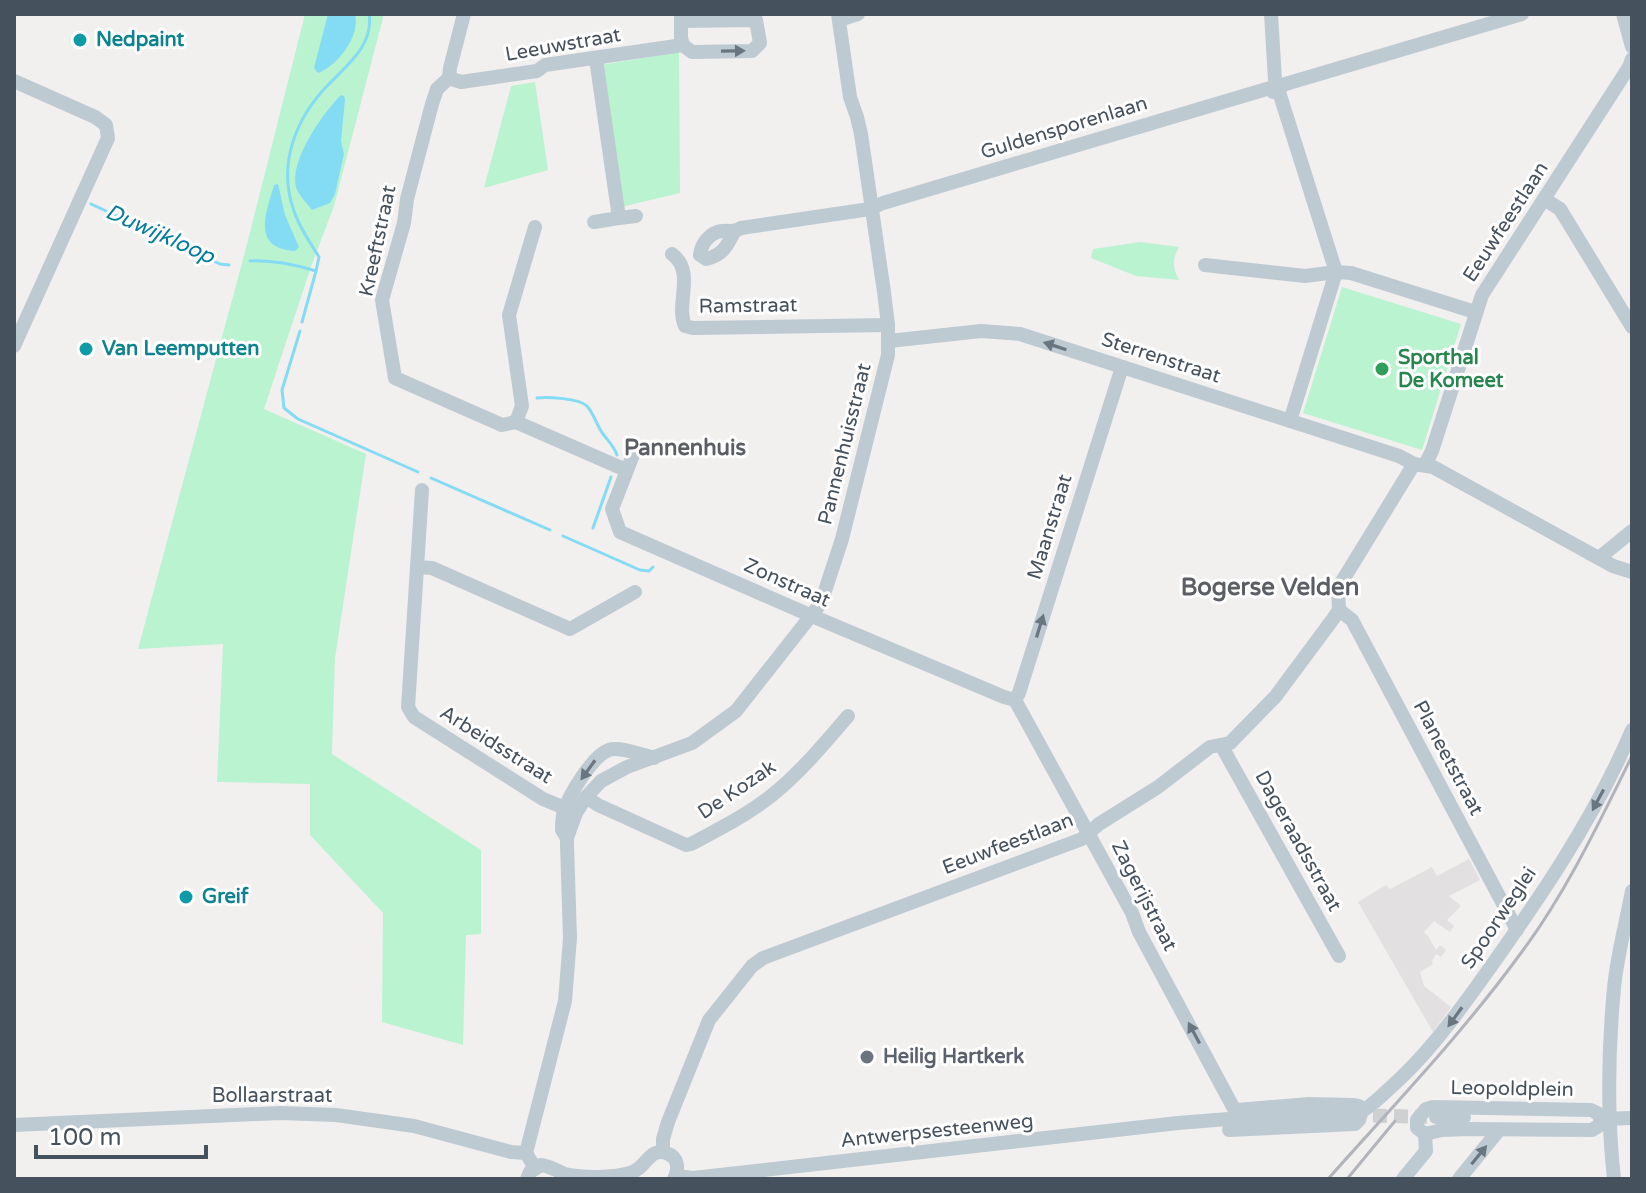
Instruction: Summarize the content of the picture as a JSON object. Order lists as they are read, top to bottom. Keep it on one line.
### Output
{"streets":{"street":["Leeuwstraat","Guldensporenlaan","Eeuwfeestlaan","Kreeftstraat","Ramstraat","Sterrenstraat","Pannenhuisstraat","Maanstraat","Zonstraat","Arbeidsstraat","Planeetstraat","De Kozak","Dageraadsstraat","Zagerijstraat","Spoorweglei","Leopoldplein","Bollaarstraat","Antwerpsesteenweg"]},"crossings":[["Leeuwstraat","Kreeftstraat"],["Guldensporenlaan","Pannenhuisstraat"],["Eeuwfeestlaan","Sterrenstraat"],["Eeuwfeestlaan","Planeetstraat"],["Eeuwfeestlaan","Dageraadsstraat"],["Eeuwfeestlaan","Zagerijstraat"],["Eeuwfeestlaan","Antwerpsesteenweg"],["Kreeftstraat","Zonstraat"],["Ramstraat","Pannenhuisstraat"],["Sterrenstraat","Pannenhuisstraat"],["Sterrenstraat","Maanstraat"],["Pannenhuisstraat","Zonstraat"],["Pannenhuisstraat","Arbeidsstraat"],["Pannenhuisstraat","De Kozak"],["Pannenhuisstraat","Bollaarstraat"],["Maanstraat","Zonstraat"],["Maanstraat","Zagerijstraat"],["Zonstraat","Zagerijstraat"],["Planeetstraat","Spoorweglei"],["Zagerijstraat","Spoorweglei"],["Zagerijstraat","Antwerpsesteenweg"],["Spoorweglei","Antwerpsesteenweg"]],"one_way":["Maanstraat","Zagerijstraat","Spoorweglei"],"districts":["Pannenhuis","Bogerse Velden"],"water":["Duwijkloop"],"places":["Nedpaint","Van Leemputten","Sporthal De Komeet","Greif","Heilig Hartkerk"],"scale_bar":"100 m"}
